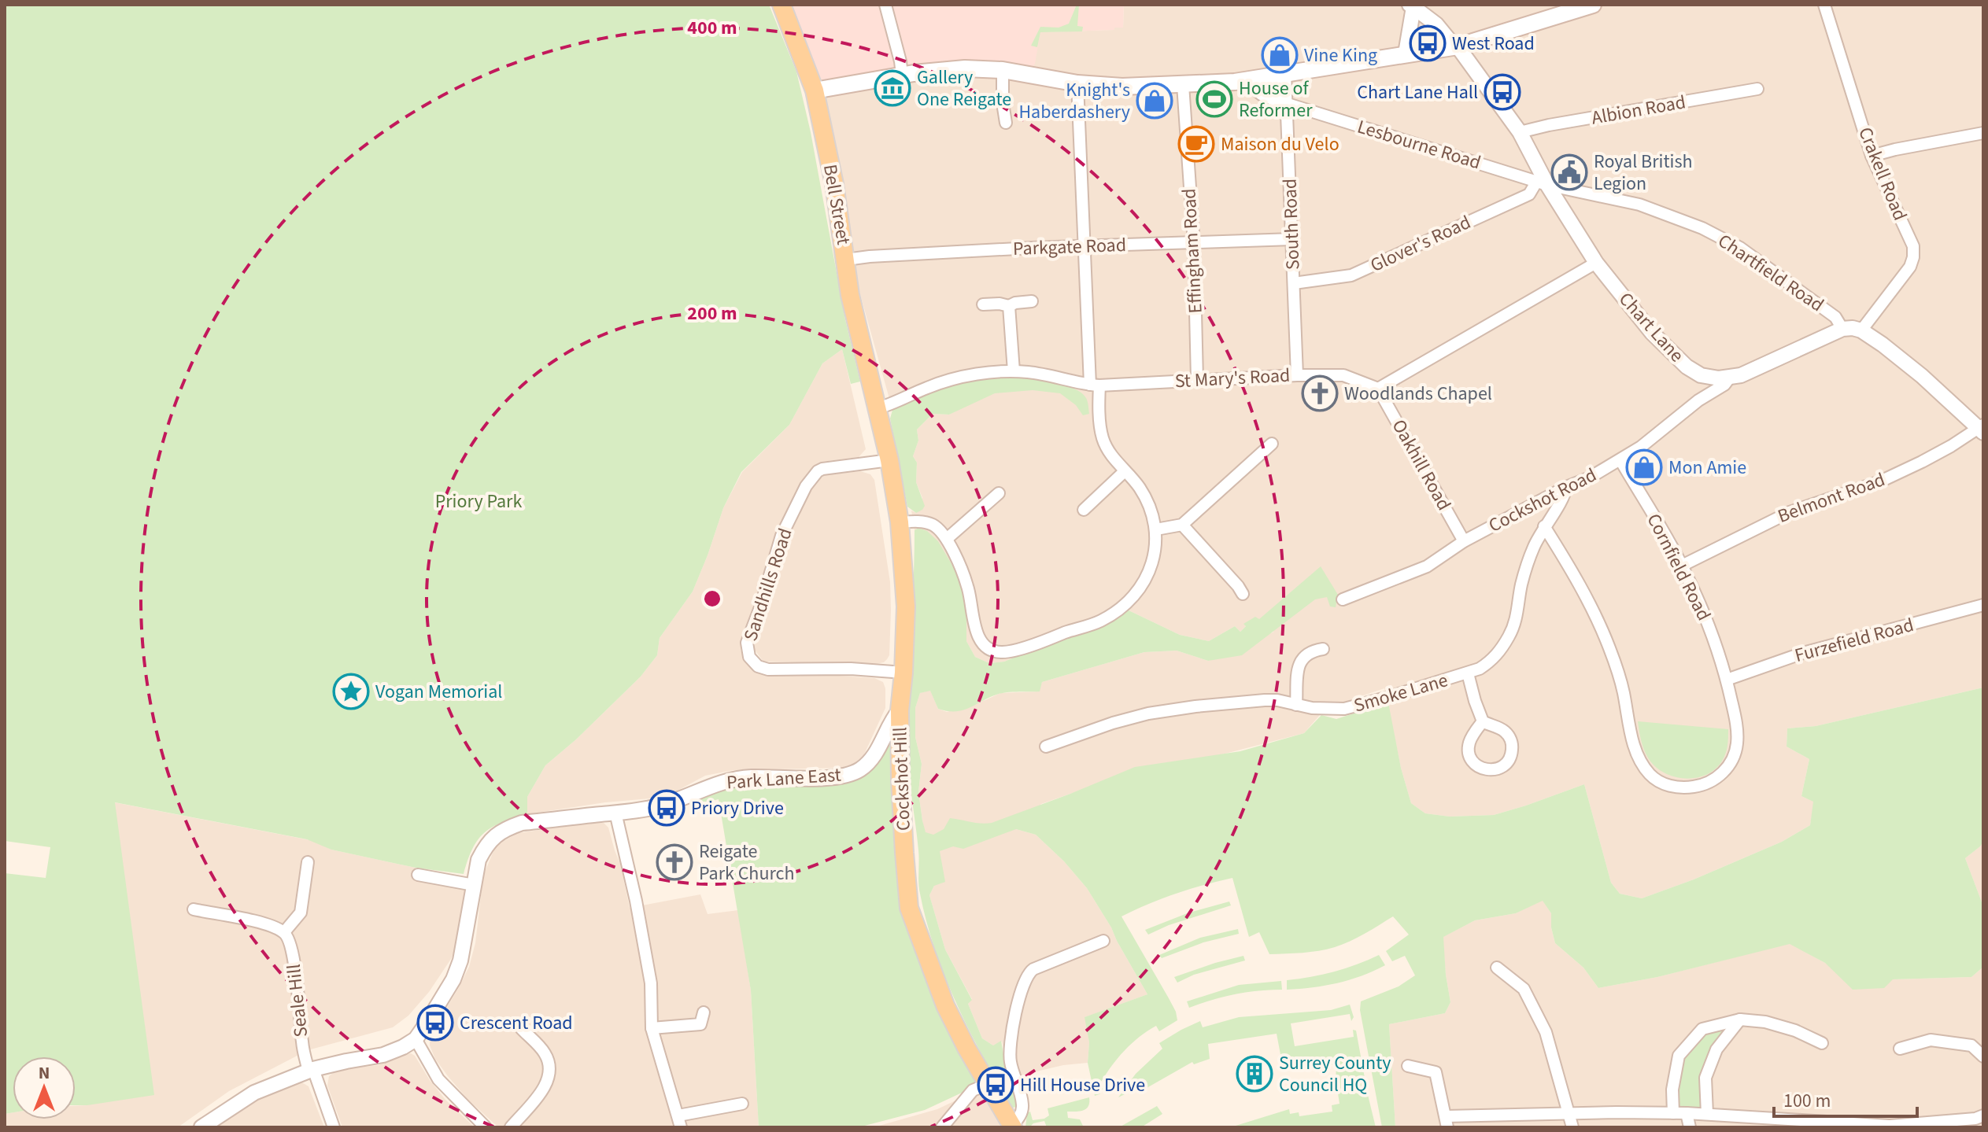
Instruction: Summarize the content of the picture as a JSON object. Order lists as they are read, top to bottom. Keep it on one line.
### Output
{"streets":{"main road":["Bell Street","Cockshot Hill"],"street":["Albion Road","Lesbourne Road","Crakell Road","South Road","Glover's Road","Parkgate Road","Effingham Road","Chartfield Road","Chart Lane","St Mary's Road","Oakhill Road","Belmont Road","Cockshot Road","Cornfield Road","Sandhills Road","Furzefield Road","Smoke Lane","Park Lane East","Seale Hill"]},"crossings":[["Albion Road","Chart Lane"],["Lesbourne Road","South Road"],["Lesbourne Road","Glover's Road"],["Lesbourne Road","Chartfield Road"],["Lesbourne Road","Chart Lane"],["Crakell Road","Chart Lane"],["Bell Street","Parkgate Road"],["Bell Street","St Mary's Road"],["Bell Street","Cockshot Hill"],["South Road","Glover's Road"],["South Road","Parkgate Road"],["South Road","St Mary's Road"],["Glover's Road","Chartfield Road"],["Glover's Road","Chart Lane"],["Parkgate Road","Effingham Road"],["Effingham Road","St Mary's Road"],["Chartfield Road","Chart Lane"],["Chart Lane","Cockshot Road"],["St Mary's Road","Oakhill Road"],["St Mary's Road","Cockshot Hill"],["Oakhill Road","Cockshot Road"],["Belmont Road","Cornfield Road"],["Cockshot Road","Cornfield Road"],["Cockshot Road","Smoke Lane"],["Cornfield Road","Furzefield Road"],["Cornfield Road","Smoke Lane"],["Sandhills Road","Cockshot Hill"],["Park Lane East","Cockshot Hill"],["Park Lane East","Seale Hill"]],"parks":["Priory Park"],"places":{"bus stop":["West Road","Chart Lane Hall","Priory Drive","Crescent Road","Hill House Drive"],"shop":["Vine King","Knight's Haberdashery","Mon Amie"],"museum":["Gallery One Reigate"],"sports":["House of Reformer"],"cafe":["Maison du Velo"],"public building":["Royal British Legion"],"church":["Woodlands Chapel","Reigate Park Church"],"place":["Vogan Memorial"],"building":["Surrey County Council HQ"]},"scale_bar":"100 m","north":"top","rings":["400 m","200 m"]}
